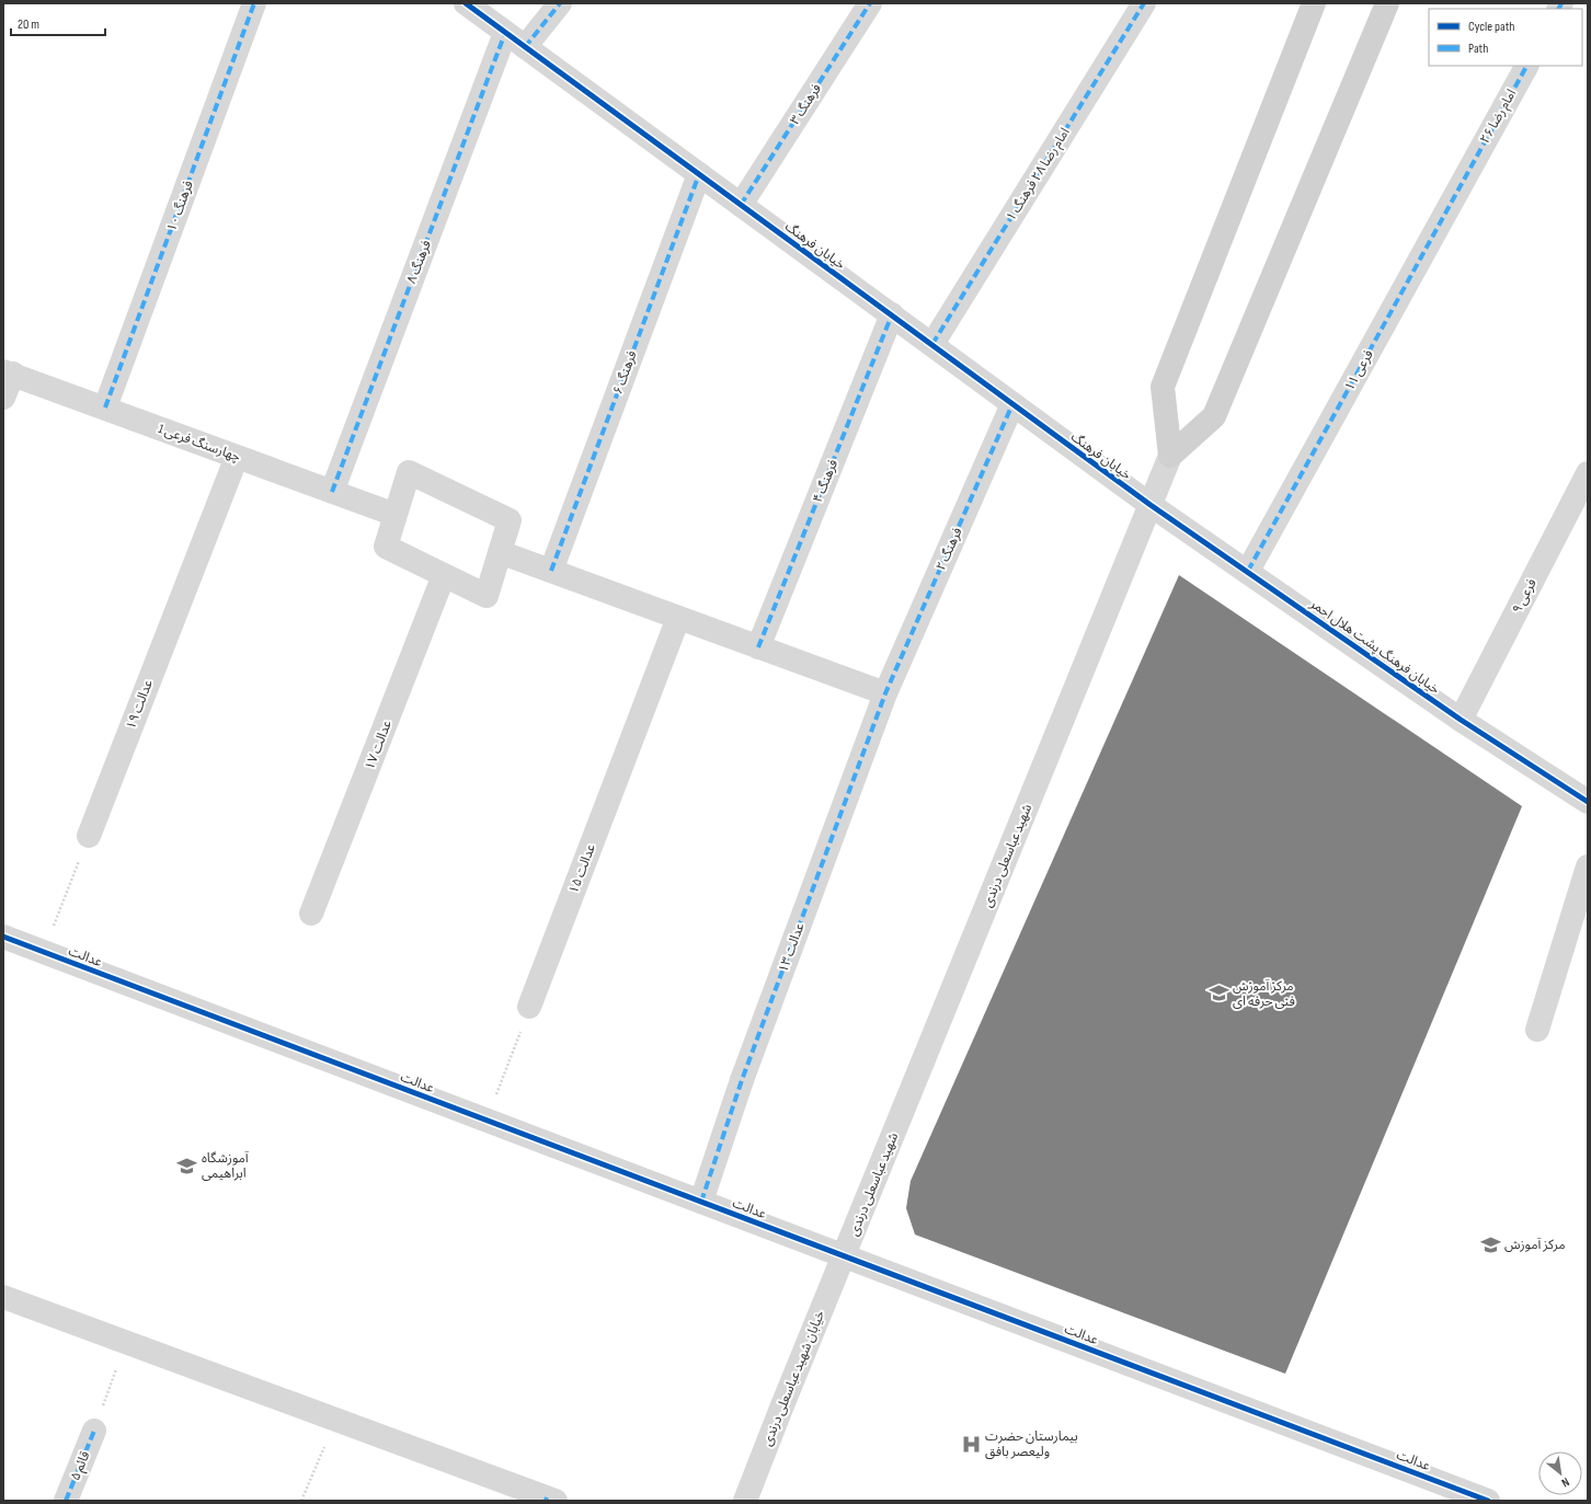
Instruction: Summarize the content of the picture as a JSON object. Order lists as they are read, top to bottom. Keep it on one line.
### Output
{"streets":{"street":["فرهنگ ۳","امام رضا ۲۶","امام رضا ۲۸ فرهنگ ۱","فرهنگ ۱۰","خیابان فرهنگ","فرهنگ ۸","فرعی ۱۱","فرهنگ ۶","چهارسنگ فرعی 1","فرهنگ ۴","فرهنگ ۲","فرعی ۹","خیابان فرهنگ پشت هلال احمر","عدالت ۱۹","عدالت ۱۷","شهید عباسعلی درندی","عدالت ۱۵","عدالت ۱۳","عدالت","خیابان شهید عباسعلی درندی","قائم ۵"]},"crossings":[["فرهنگ ۳","خیابان فرهنگ"],["امام رضا ۲۶","فرعی ۱۱"],["امام رضا ۲۸ فرهنگ ۱","خیابان فرهنگ"],["فرهنگ ۱۰","چهارسنگ فرعی 1"],["خیابان فرهنگ","فرهنگ ۸"],["خیابان فرهنگ","فرهنگ ۶"],["خیابان فرهنگ","فرهنگ ۴"],["خیابان فرهنگ","فرهنگ ۲"],["خیابان فرهنگ","خیابان فرهنگ پشت هلال احمر"],["خیابان فرهنگ","شهید عباسعلی درندی"],["فرهنگ ۸","چهارسنگ فرعی 1"],["فرعی ۱۱","خیابان فرهنگ پشت هلال احمر"],["چهارسنگ فرعی 1","عدالت ۱۹"],["فرهنگ ۲","عدالت ۱۳"],["فرعی ۹","خیابان فرهنگ پشت هلال احمر"],["خیابان فرهنگ پشت هلال احمر","شهید عباسعلی درندی"],["شهید عباسعلی درندی","عدالت"],["شهید عباسعلی درندی","خیابان شهید عباسعلی درندی"],["عدالت ۱۳","عدالت"],["عدالت","خیابان شهید عباسعلی درندی"]],"places":{"school or university":["مرکز آموزش فنی حرفه ای","آموزشگاه ابراهیمی","مرکز آموزش"],"hospital":["بیمارستان حضرت ولیعصر بافق"]},"legend":["Cycle path","Path"],"scale_bar":"20 m","north":"bottom right"}
